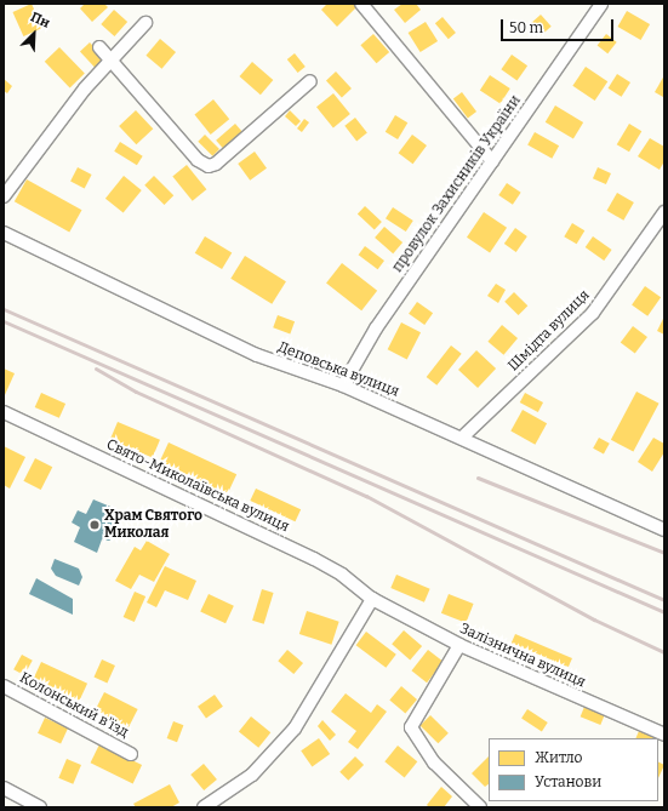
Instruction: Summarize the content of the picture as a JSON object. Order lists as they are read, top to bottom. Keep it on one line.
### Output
{"streets":{"street":["провулок Захисників України","Шмідта вулиця","Деповська вулиця","Свято-Миколаївська вулиця","Залізнична вулиця","Колонський в'їзд"]},"crossings":[["провулок Захисників України","Деповська вулиця"],["Шмідта вулиця","Деповська вулиця"],["Свято-Миколаївська вулиця","Залізнична вулиця"]],"places":["Храм Святого Миколая"],"legend":["Житло","Установи"],"scale_bar":"50 m","north":"top right"}
